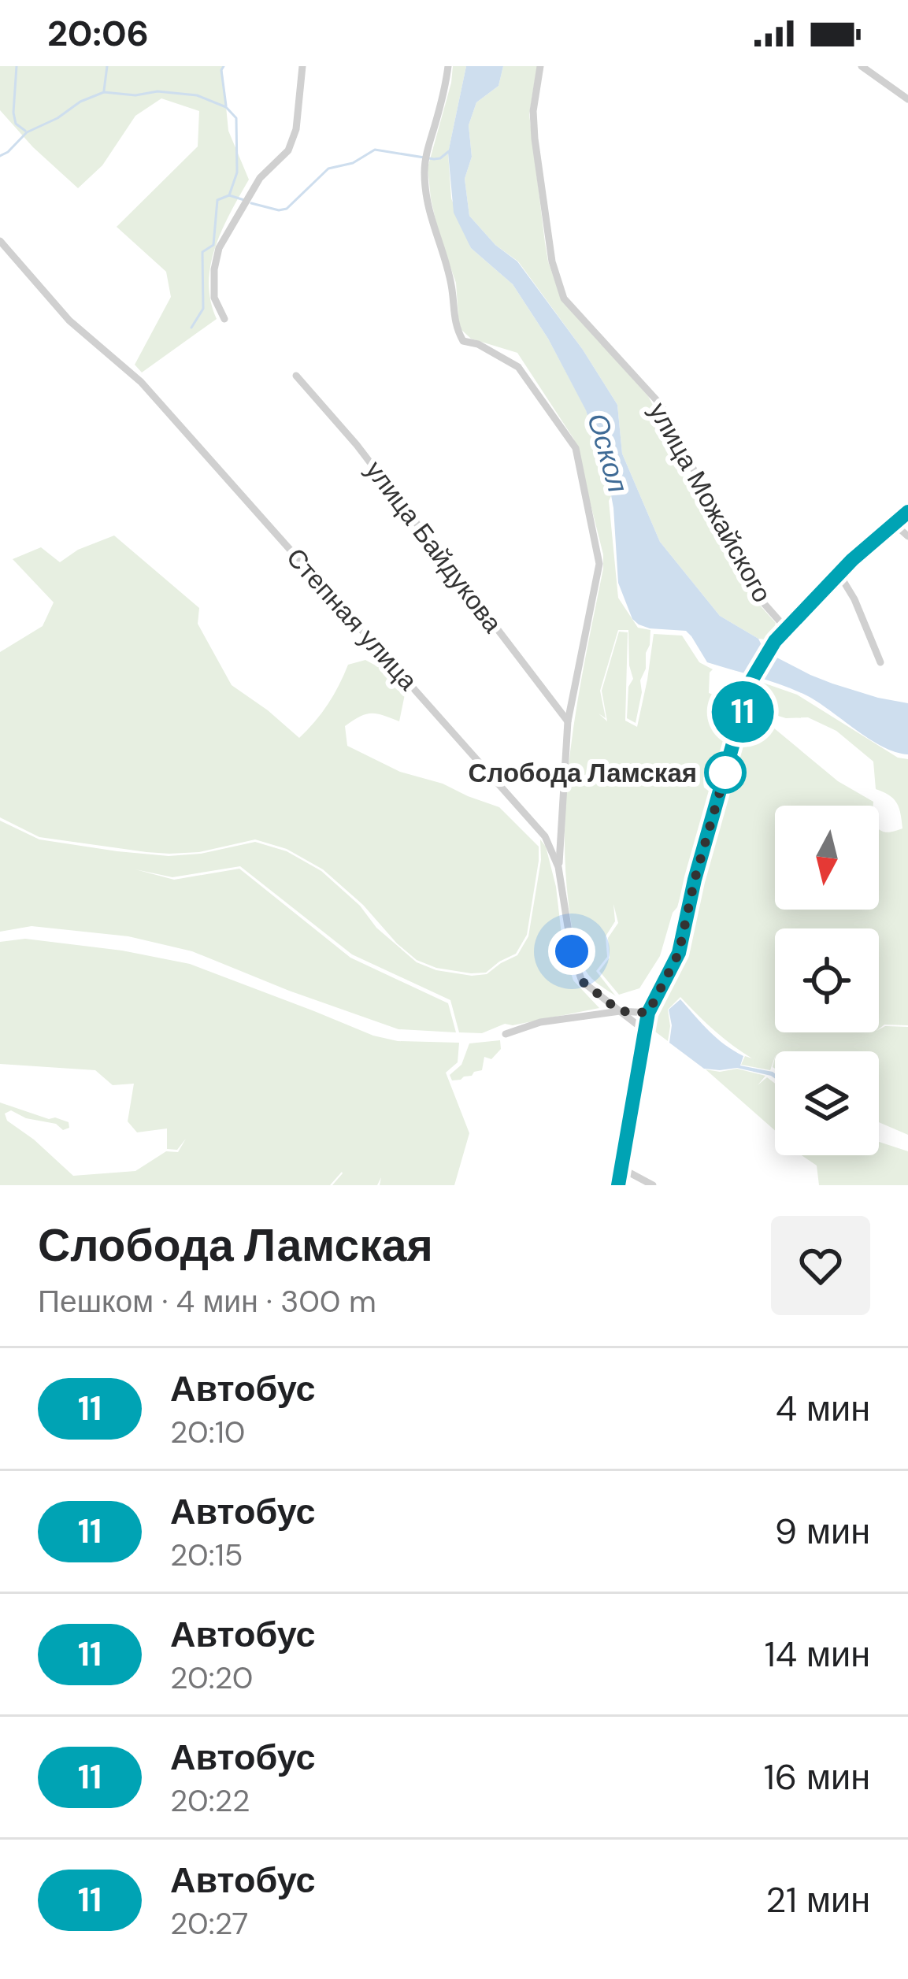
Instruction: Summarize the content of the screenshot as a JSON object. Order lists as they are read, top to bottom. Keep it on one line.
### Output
{"streets":{"street":["улица Можайского","улица Байдукова","Степная улица"]},"water":["Оскол"],"places":["Слобода Ламская"],"lines":["bus line 11"],"north":"bottom","page":{"status":"20:06","on_map":"11","heading":["Слобода Ламская","Пешком · 4 мин · 300 m"],"list":[{"mark":"11","name":"Автобус","note":"20:10","value":"4 мин"},{"mark":"11","name":"Автобус","note":"20:15","value":"9 мин"},{"mark":"11","name":"Автобус","note":"20:20","value":"14 мин"},{"mark":"11","name":"Автобус","note":"20:22","value":"16 мин"},{"mark":"11","name":"Автобус","note":"20:27","value":"21 мин"}]}}
